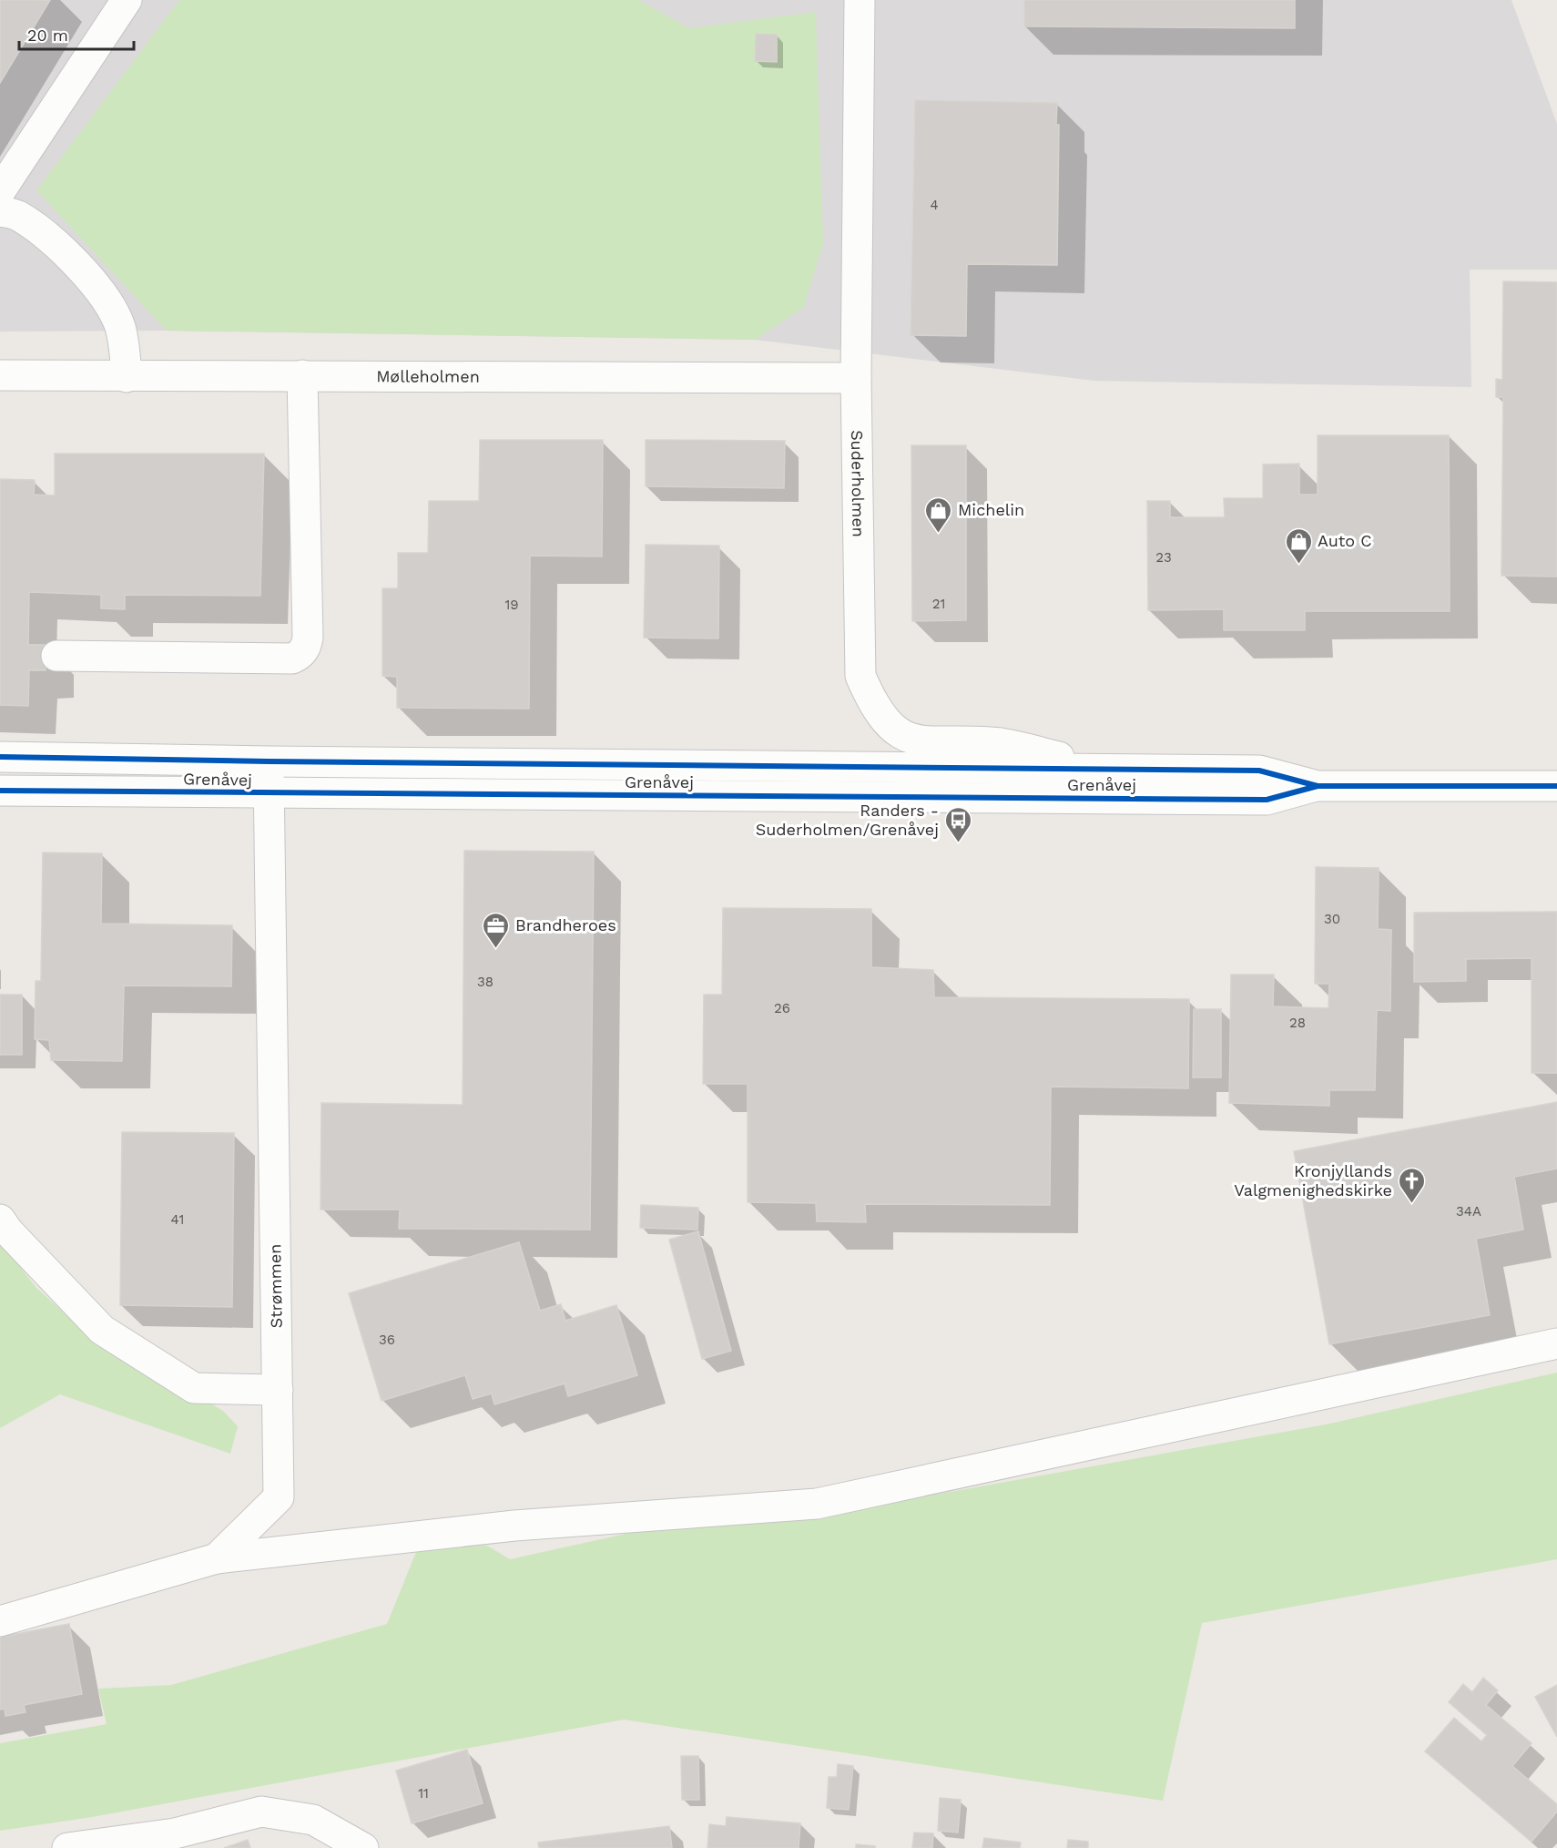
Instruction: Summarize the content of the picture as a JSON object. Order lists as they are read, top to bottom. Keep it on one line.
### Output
{"streets":{"street":["Mølleholmen","Suderholmen","Grenåvej","Strømmen"]},"crossings":[["Mølleholmen","Suderholmen"],["Suderholmen","Grenåvej"],["Grenåvej","Strømmen"]],"places":{"shop":["Michelin","Auto C"],"bus stop":["Randers - Suderholmen/Grenåvej"],"office":["Brandheroes"],"church":["Kronjyllands Valgmenighedskirke"]},"house_numbers":["4","23","21","19","30","38","26","28","34A","41","36","11"],"scale_bar":"20 m"}
